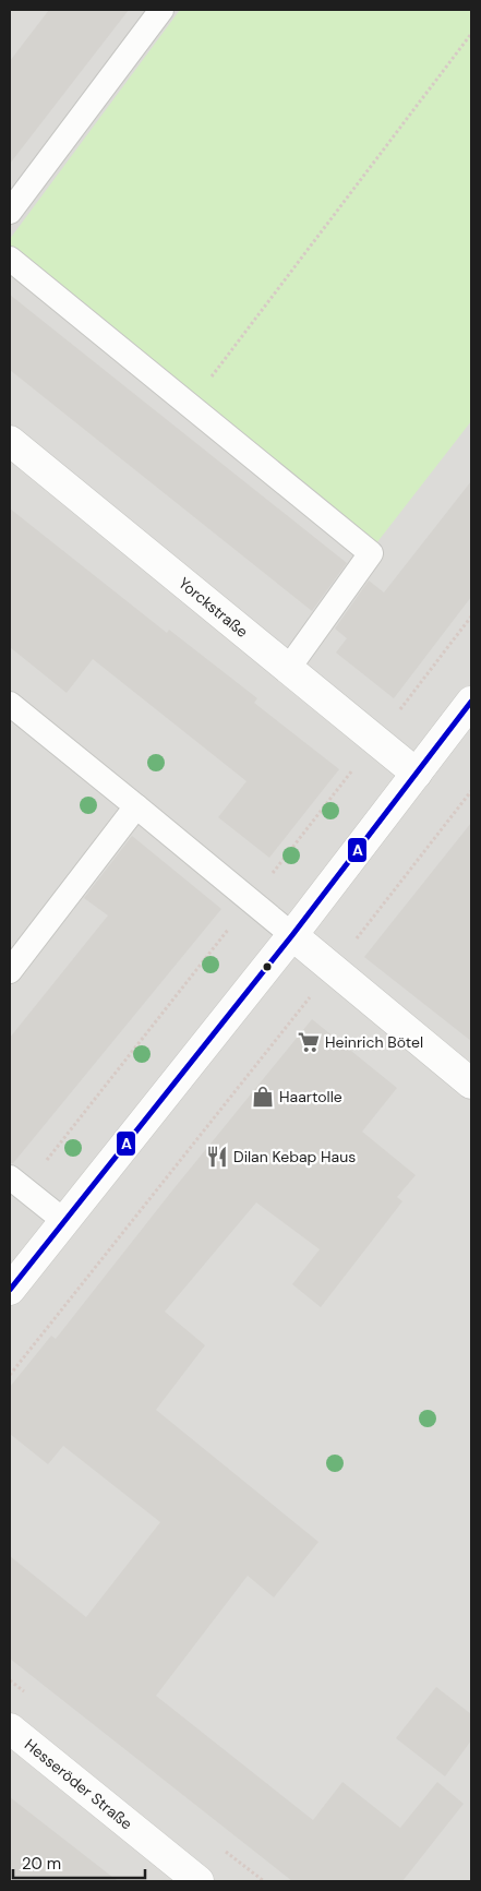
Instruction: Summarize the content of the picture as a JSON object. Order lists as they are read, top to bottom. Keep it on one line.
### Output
{"streets":{"street":["Yorckstraße","Hesseröder Straße"]},"places":{"supermarket":["Heinrich Bötel"],"shop":["Haartolle"],"restaurant":["Dilan Kebap Haus"]},"lines":["transit line A"],"scale_bar":"20 m"}
